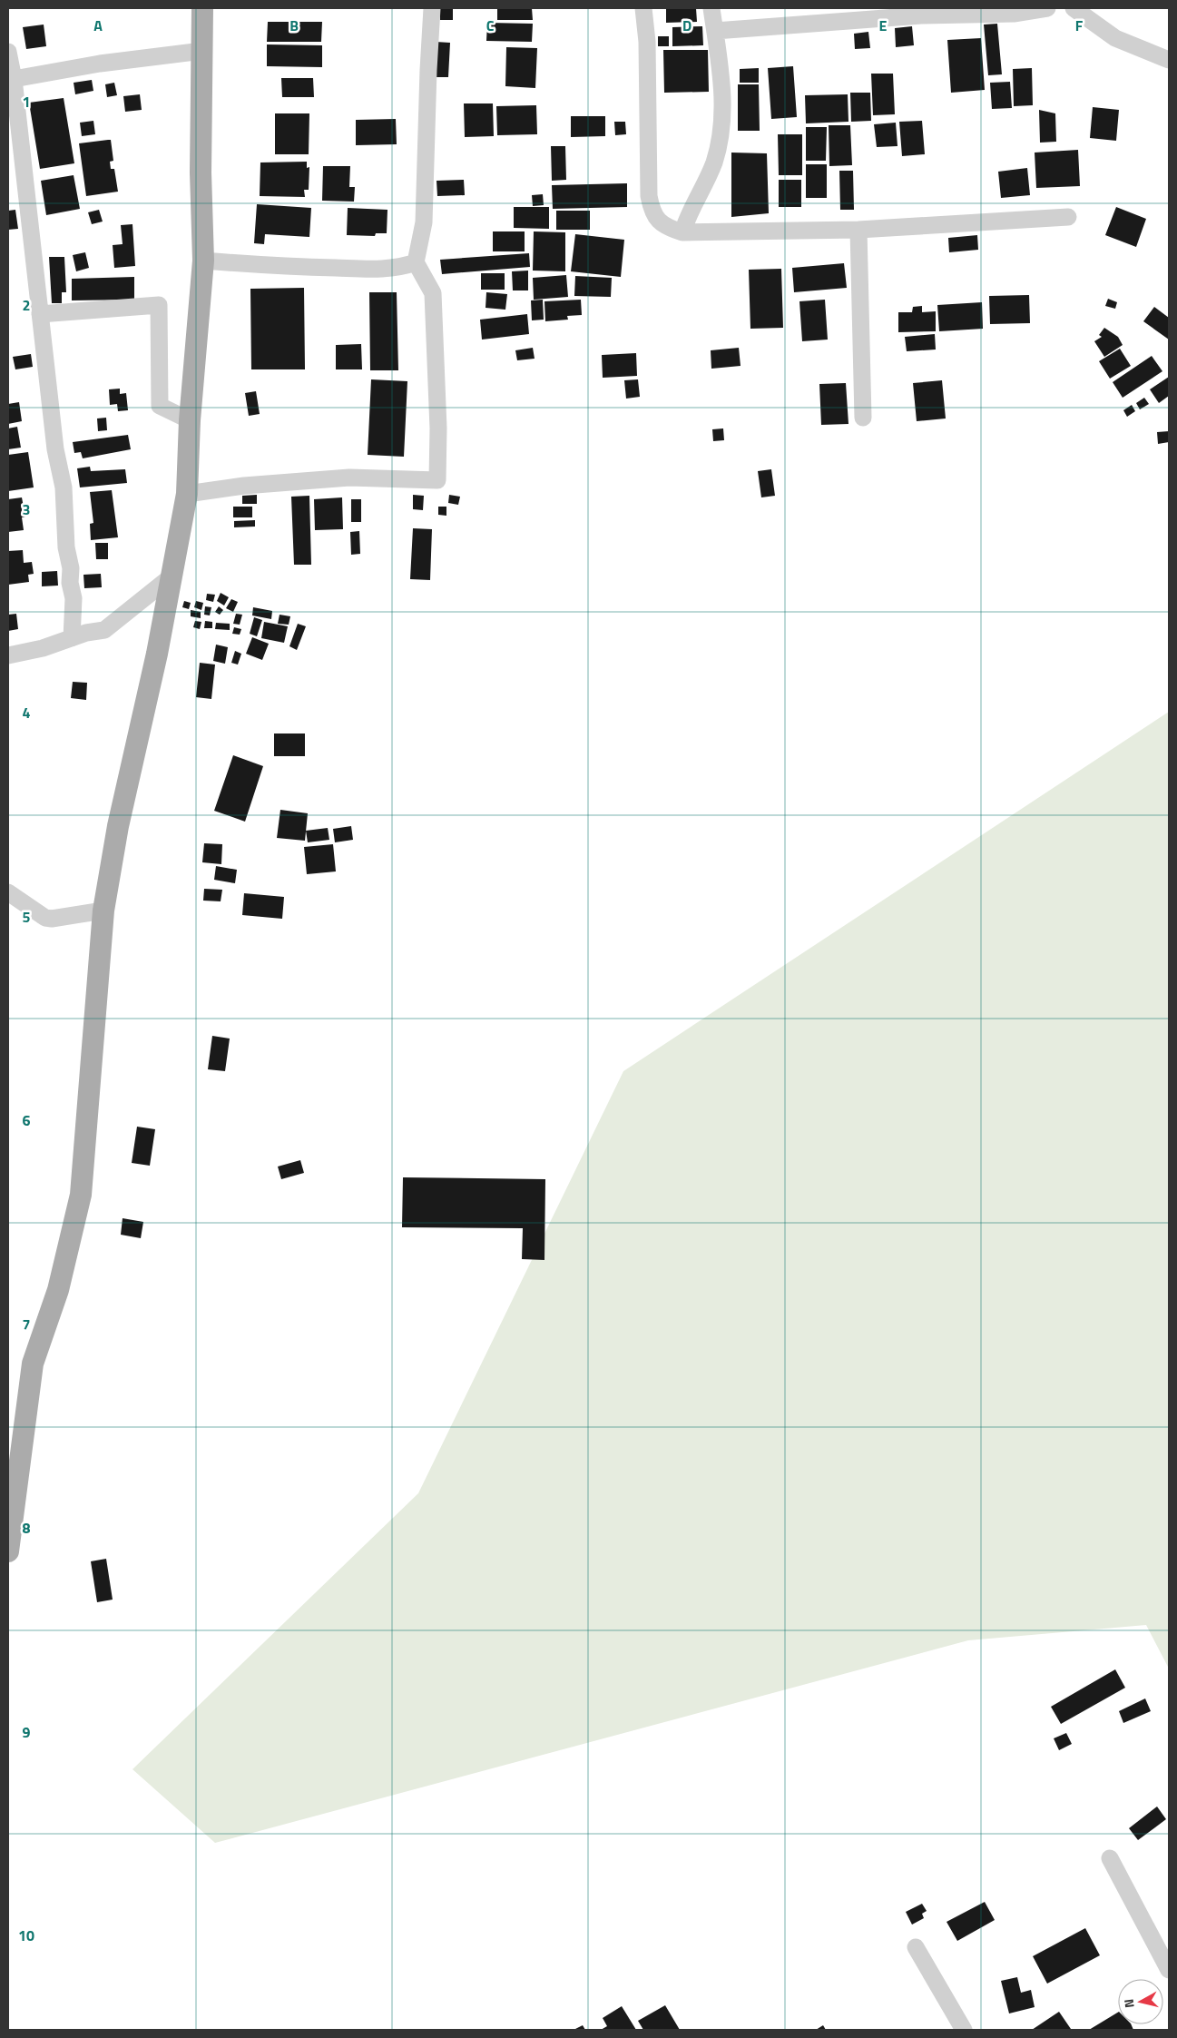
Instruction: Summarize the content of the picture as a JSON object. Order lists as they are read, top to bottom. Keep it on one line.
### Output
{"north":"left","grid":{"columns":["A","B","C","D","E","F"],"rows":["1","2","3","4","5","6","7","8","9","10"]}}
